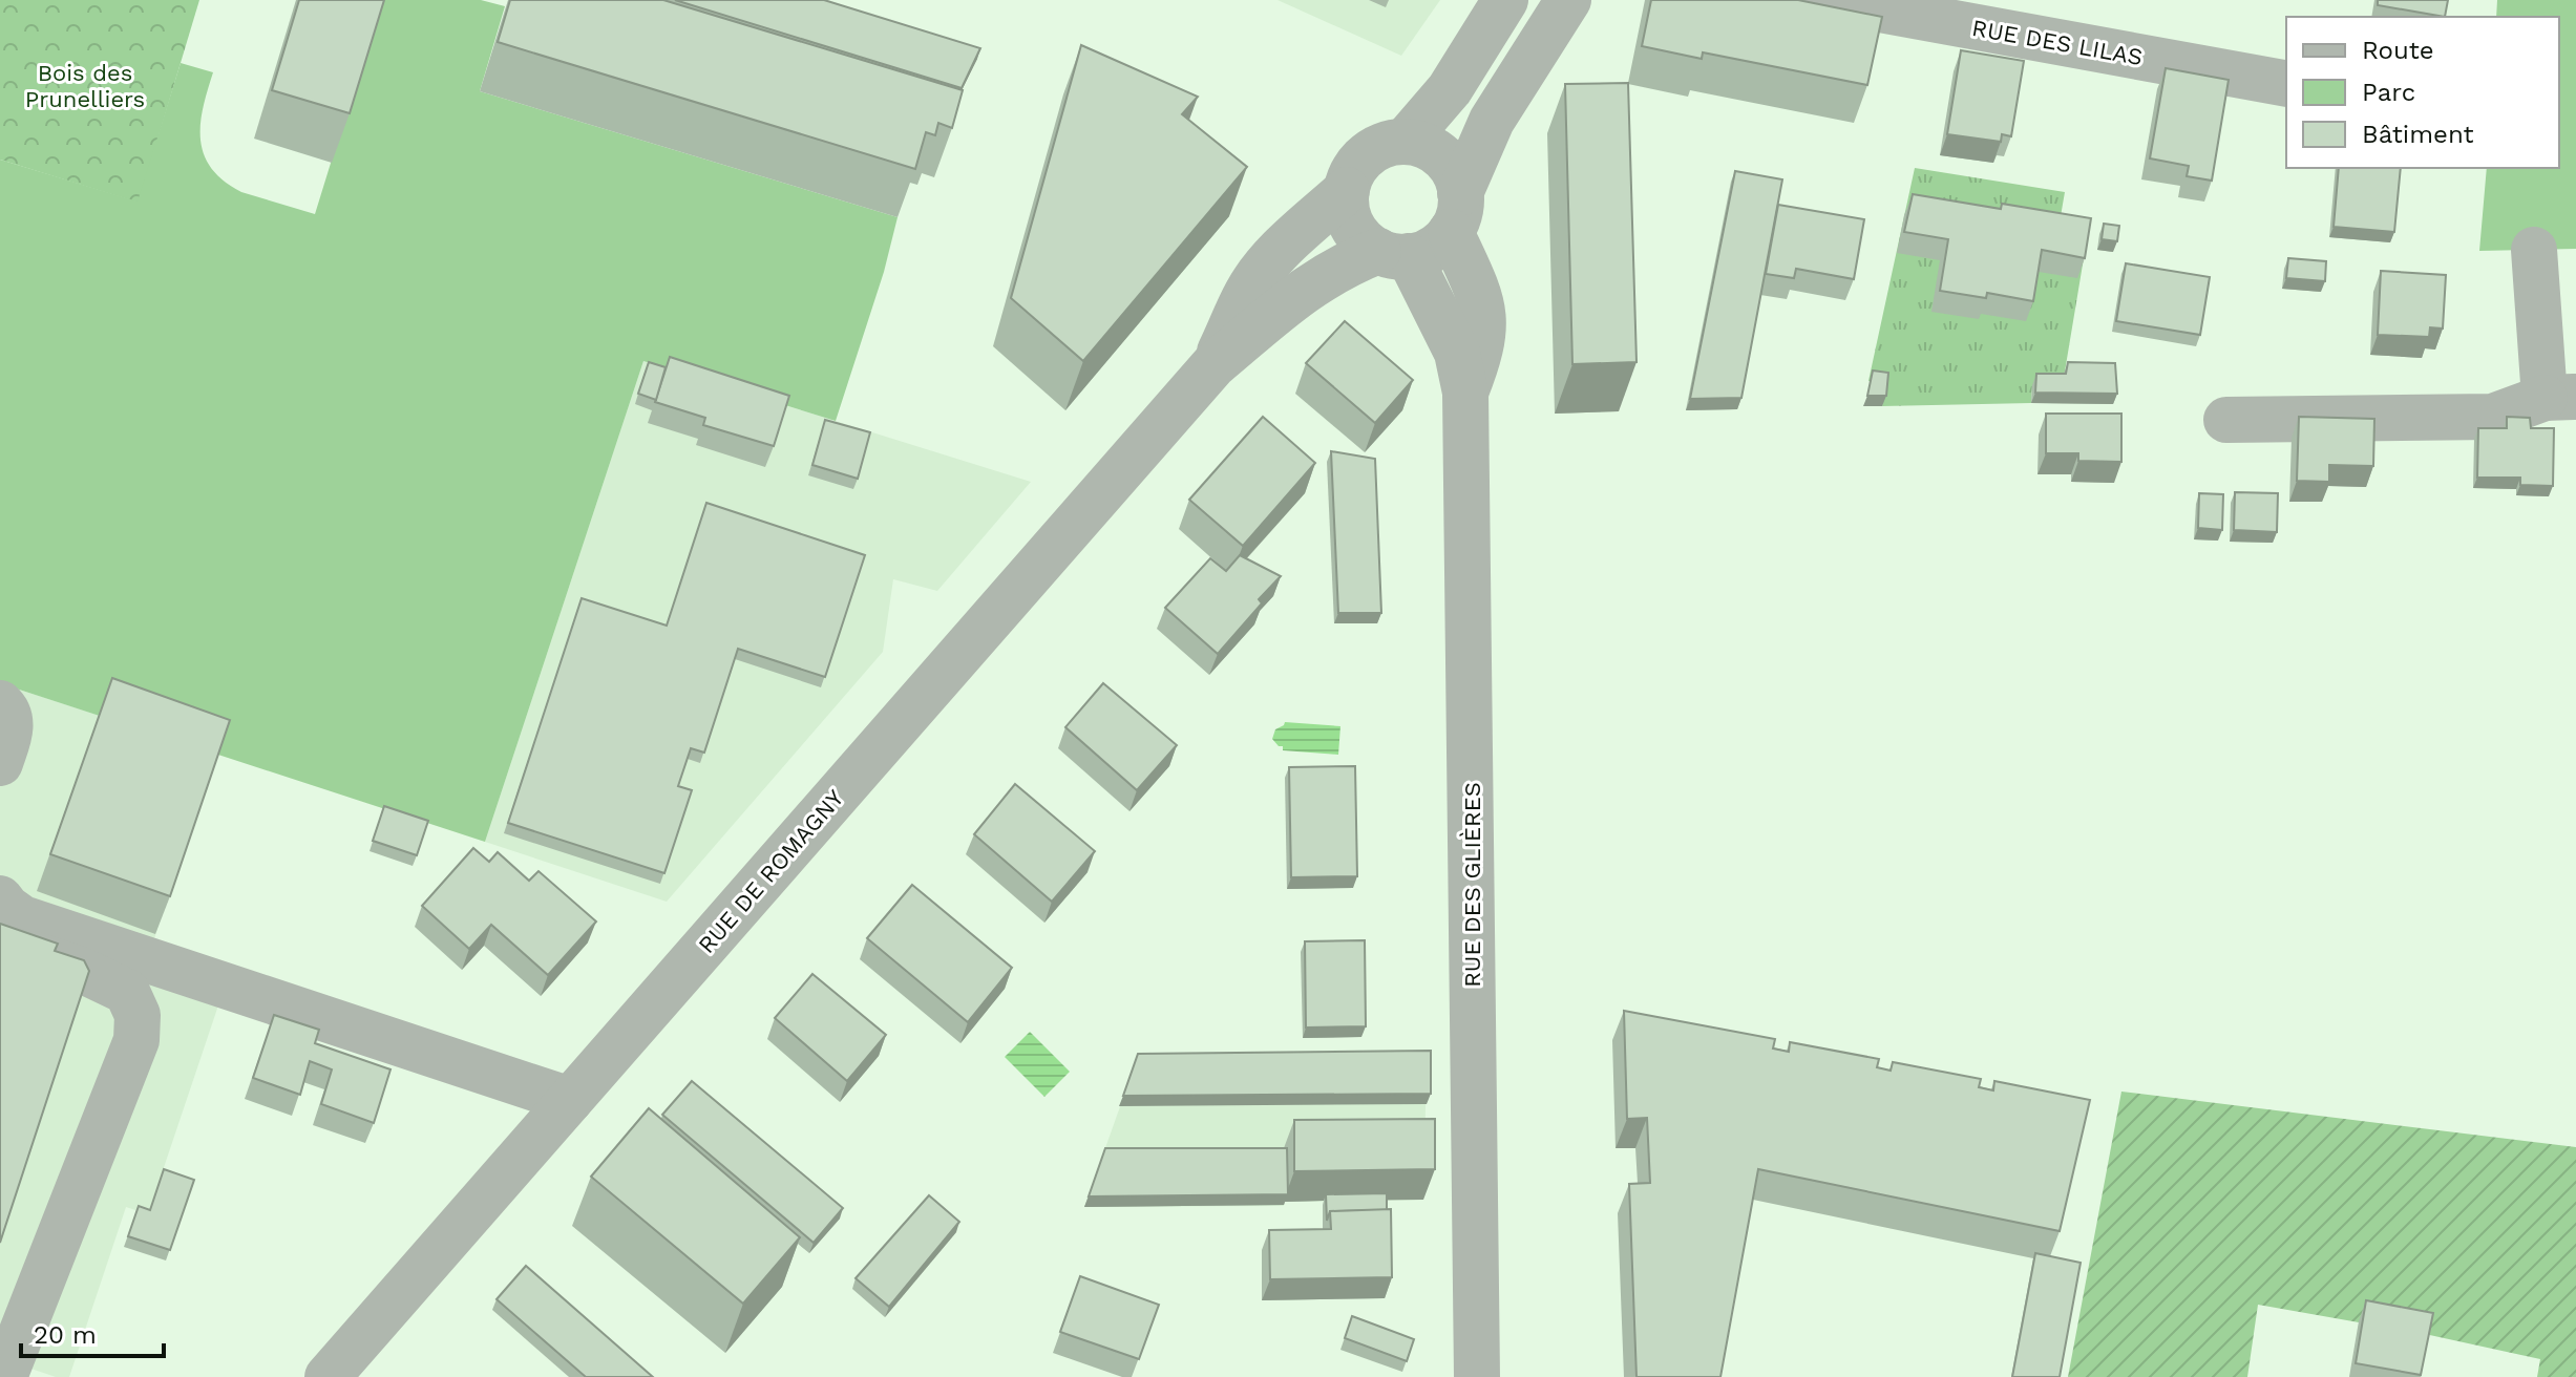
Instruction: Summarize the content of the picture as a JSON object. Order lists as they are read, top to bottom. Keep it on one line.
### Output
{"streets":{"street":["RUE DES LILAS","RUE DE ROMAGNY","RUE DES GLIÈRES"]},"crossings":[["RUE DE ROMAGNY","RUE DES GLIÈRES"]],"parks":["Bois des Prunelliers"],"legend":["Route","Parc","Bâtiment"],"scale_bar":"20 m"}
